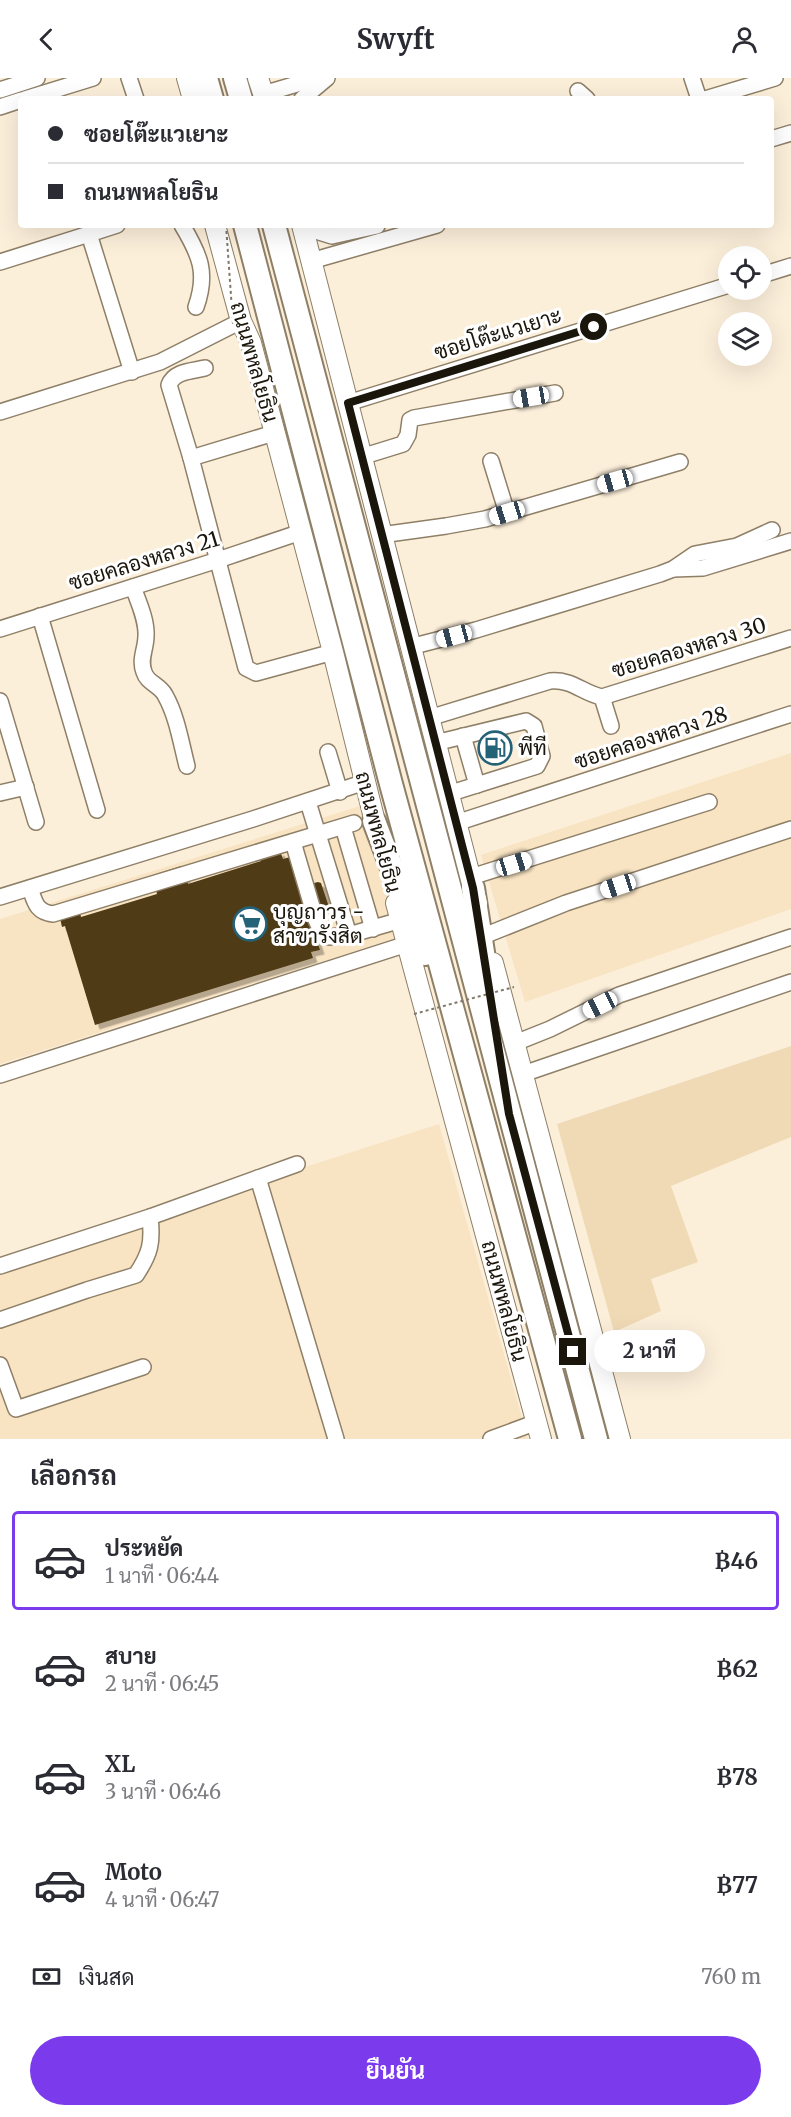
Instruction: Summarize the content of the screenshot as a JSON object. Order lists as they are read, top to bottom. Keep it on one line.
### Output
{"streets":{"highway":["ถนนพหลโยธิน"],"street":["ซอยโต๊ะแวเยาะ","ซอยคลองหลวง 21","ซอยคลองหลวง 30","ซอยคลองหลวง 28"]},"crossings":[["ถนนพหลโยธิน","ซอยคลองหลวง 21"]],"places":{"fuel station":["พีที"],"supermarket":["บุญถาวร - สาขารังสิต"]},"page":{"header":"Swyft","banner":["ซอยโต๊ะแวเยาะ","ถนนพหลโยธิน"],"bubble":"2 นาที","heading":"เลือกรถ","list":[{"name":"ประหยัด","note":"1 นาที · 06:44","value":"฿46"},{"name":"สบาย","note":"2 นาที · 06:45","value":"฿62"},{"name":"XL","note":"3 นาที · 06:46","value":"฿78"},{"name":"Moto","note":"4 นาที · 06:47","value":"฿77"}],"pay":["เงินสด","760 m"],"buttons":"ยืนยัน"}}
